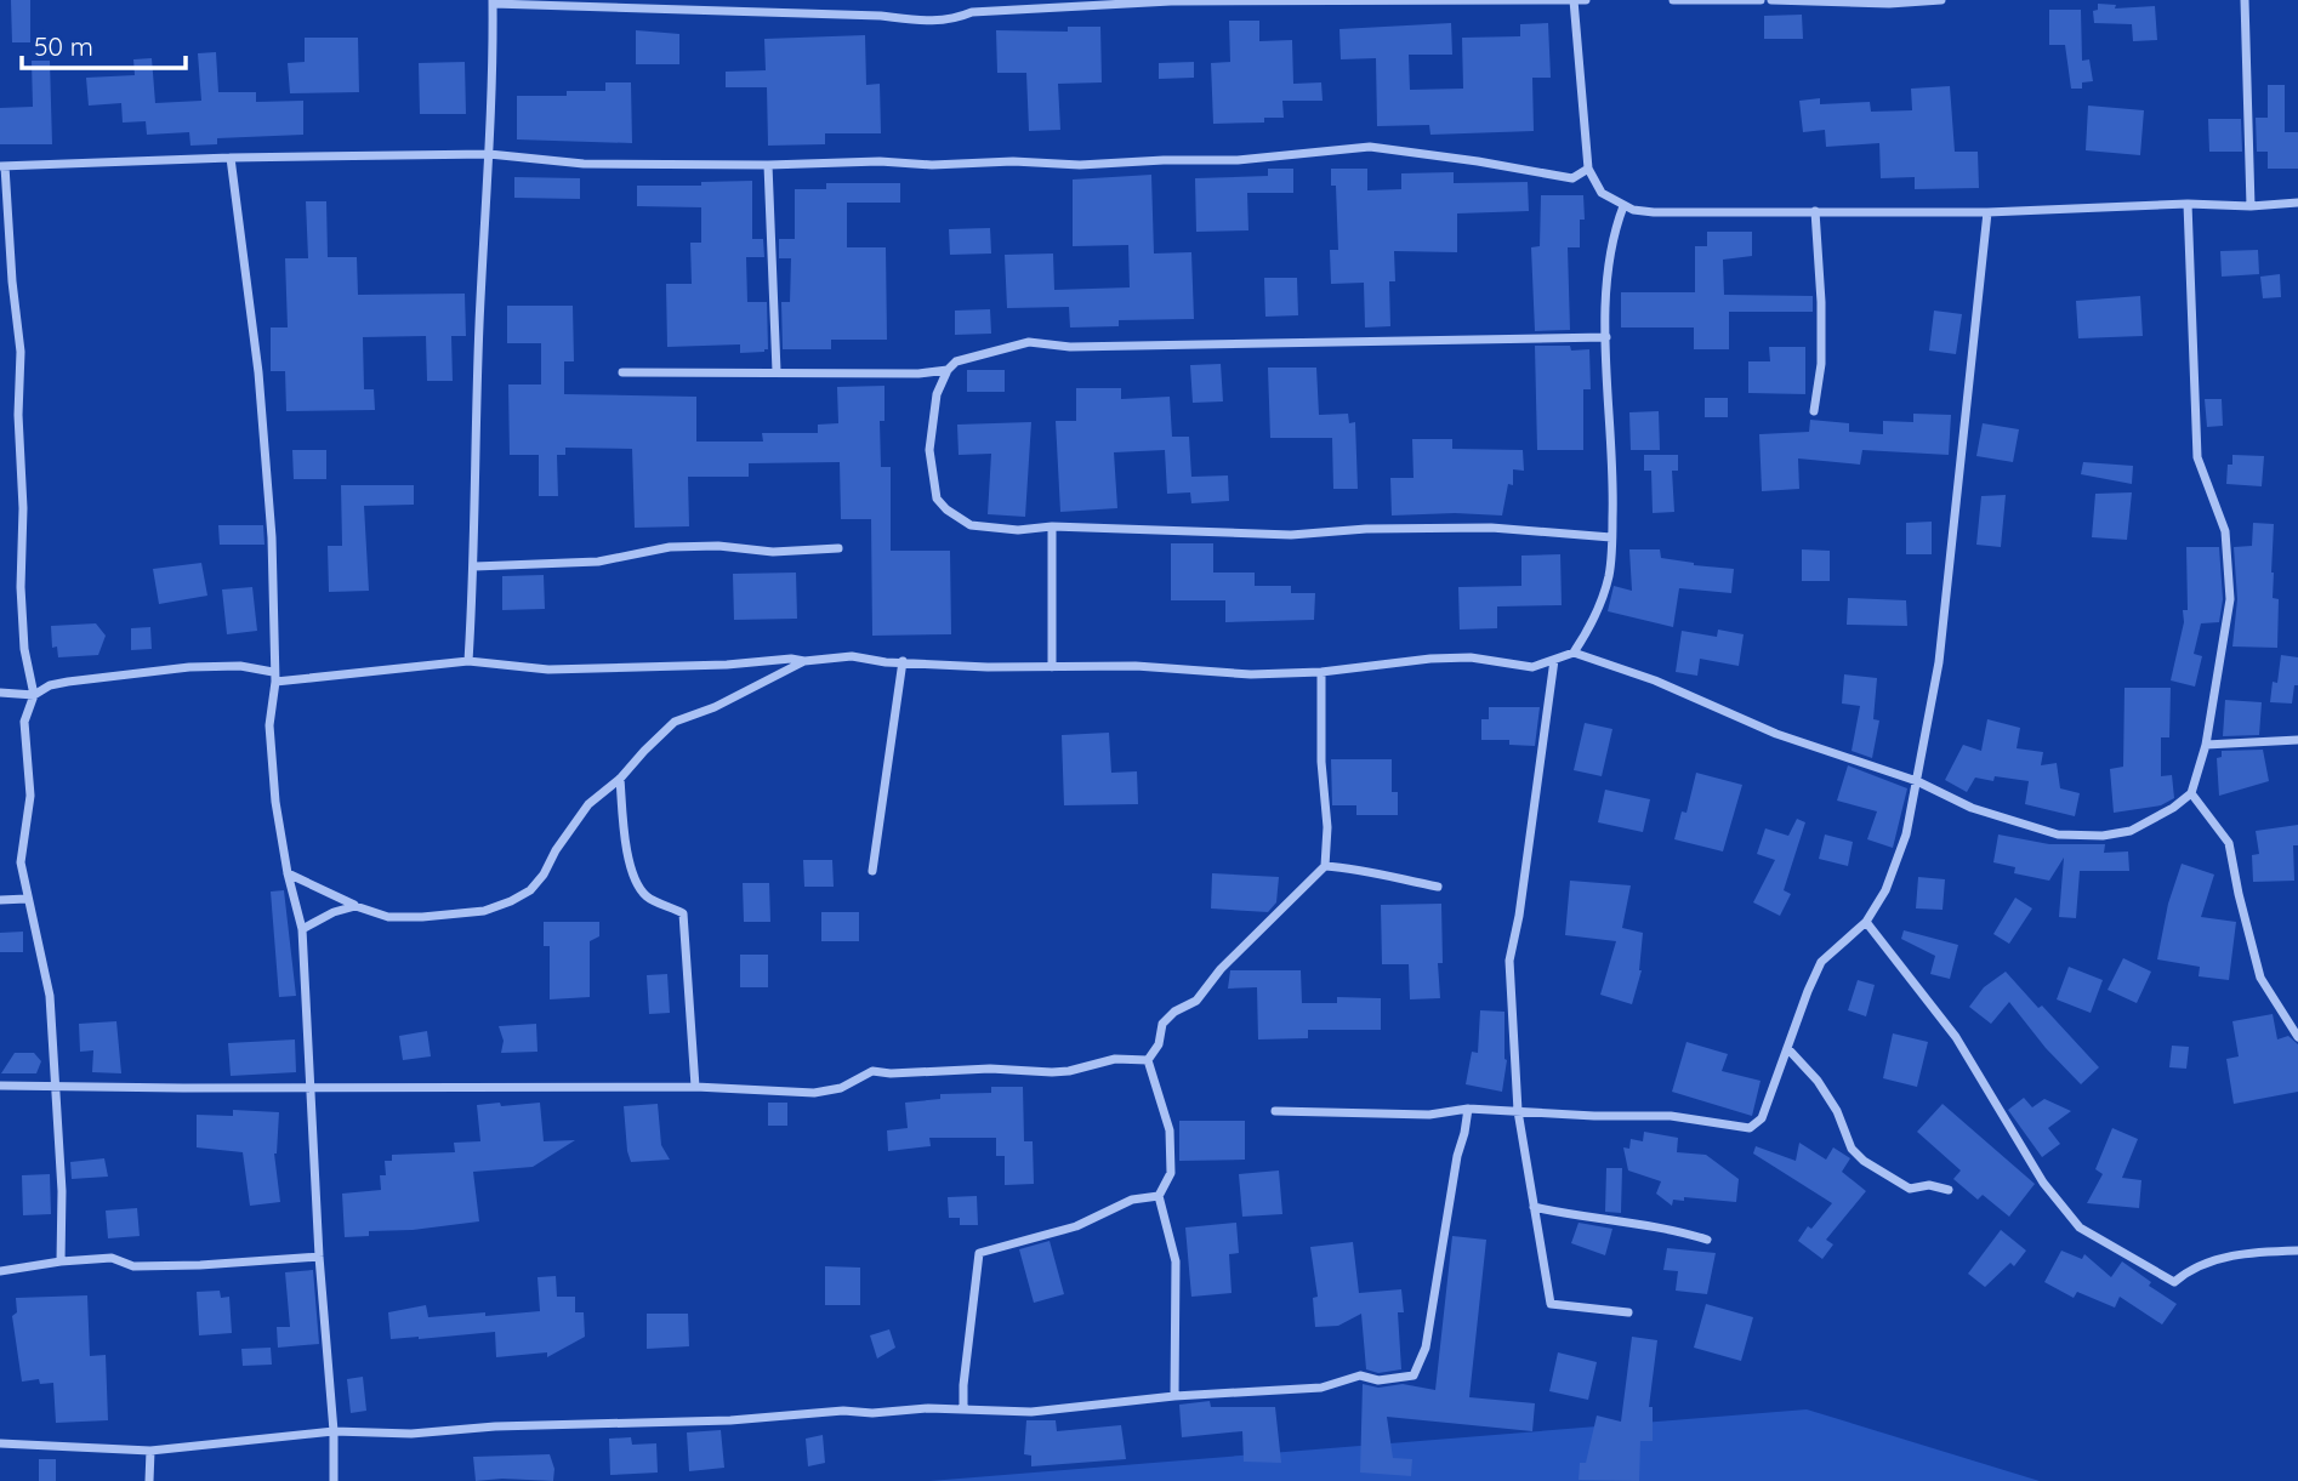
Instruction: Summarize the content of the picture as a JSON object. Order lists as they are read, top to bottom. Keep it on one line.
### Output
{"scale_bar":"50 m"}
